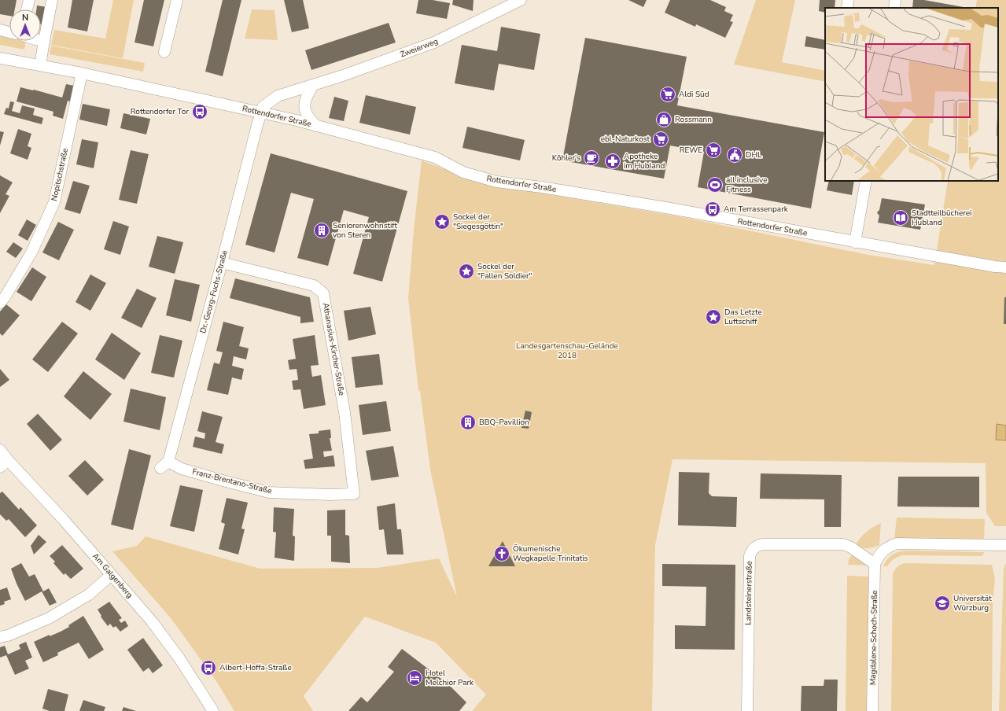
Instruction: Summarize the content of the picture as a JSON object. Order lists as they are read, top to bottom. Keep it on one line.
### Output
{"streets":{"street":["Zweierweg","Rottendorfer Straße","Nopitschstraße","Dr.-Georg-Fuchs-Straße","Athanasius-Kircher-Straße","Franz-Brentano-Straße","Am Galgenberg","Landsteinerstraße","Magdalene-Schoch-Straße"]},"crossings":[["Zweierweg","Rottendorfer Straße"],["Zweierweg","Dr.-Georg-Fuchs-Straße"],["Rottendorfer Straße","Nopitschstraße"],["Rottendorfer Straße","Dr.-Georg-Fuchs-Straße"],["Dr.-Georg-Fuchs-Straße","Athanasius-Kircher-Straße"],["Dr.-Georg-Fuchs-Straße","Franz-Brentano-Straße"],["Athanasius-Kircher-Straße","Franz-Brentano-Straße"],["Landsteinerstraße","Magdalene-Schoch-Straße"]],"parks":["Landesgartenschau-Gelände 2018"],"places":{"supermarket":["Aldi Süd","ebl-Naturkost","REWE"],"bus stop":["Rottendorfer Tor","Am Terrassenpark","Albert-Hoffa-Straße"],"shop":["Rossmann"],"public building":["DHL"],"cafe":["Köhler's"],"pharmacy":["Apotheke im Hubland"],"sports":["all inclusive Fitness"],"library":["Stadtteilbücherei Hubland"],"place":["Sockel der \"Siegesgöttin\"","Sockel der \"Fallen Soldier\"","Das Letzte Luftschiff"],"building":["Seniorenwohnstift von Steren","BBQ-Pavillion"],"church":["Ökumenische Wegkapelle Trinitatis"],"school or university":["Universität Würzburg"],"hotel":["Hotel Melchior Park"]},"north":"top"}
